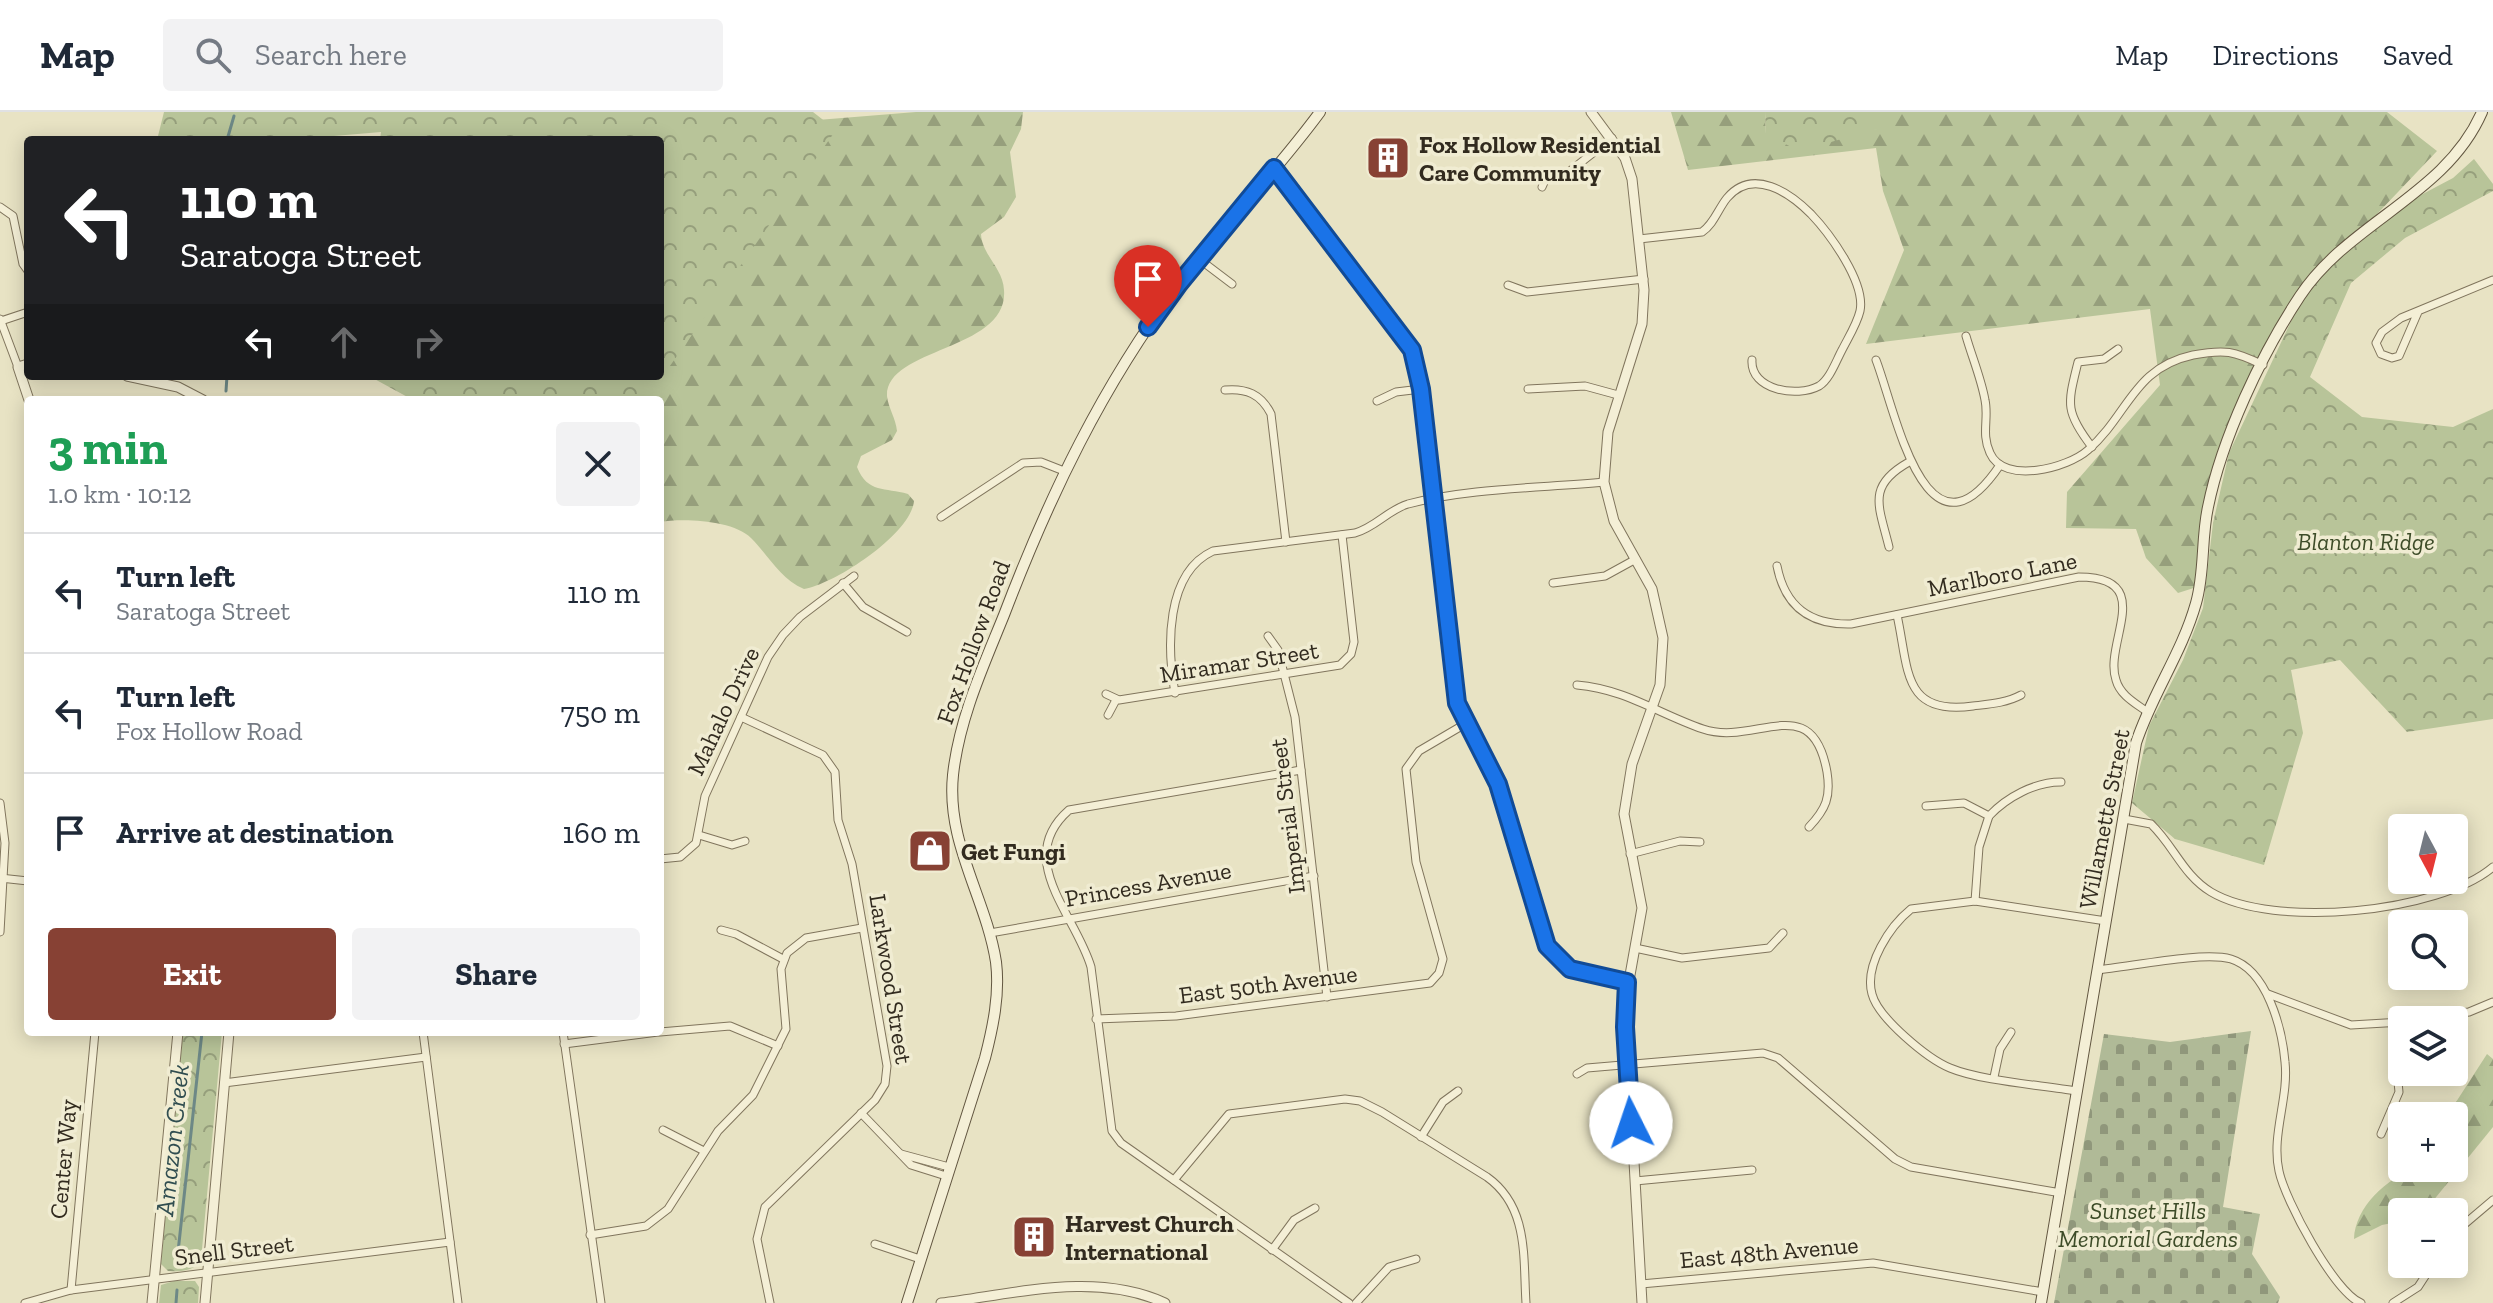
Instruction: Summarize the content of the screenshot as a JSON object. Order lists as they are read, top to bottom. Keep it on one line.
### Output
{"streets":{"main road":["Fox Hollow Road","Willamette Street"],"street":["Marlboro Lane","Miramar Street","Mahalo Drive","Imperial Street","Princess Avenue","Larkwood Street","East 50th Avenue","Center Way","Snell Street","East 48th Avenue"]},"crossings":[["Marlboro Lane","Willamette Street"],["Fox Hollow Road","Princess Avenue"],["Miramar Street","Imperial Street"],["Mahalo Drive","Larkwood Street"],["Imperial Street","Princess Avenue"],["Imperial Street","East 50th Avenue"],["Willamette Street","East 48th Avenue"],["Center Way","Snell Street"]],"water":["Amazon Creek"],"parks":["Blanton Ridge","Sunset Hills Memorial Gardens"],"places":{"building":["Fox Hollow Residential Care Community","Harvest Church International"],"shop":["Get Fungi"]},"north":"bottom","page":{"header":"Map","search":"Search here","nav":["Map","Directions","Saved"],"turn":["110 m","Saratoga Street"],"heading":["3 min","1.0 km · 10:12"],"list":[{"name":"Turn left","note":"Saratoga Street","value":"110 m"},{"name":"Turn left","note":"Fox Hollow Road","value":"750 m"},{"name":"Arrive at destination","value":"160 m"}],"map_buttons":["+","−"],"buttons":["Exit","Share"]}}
